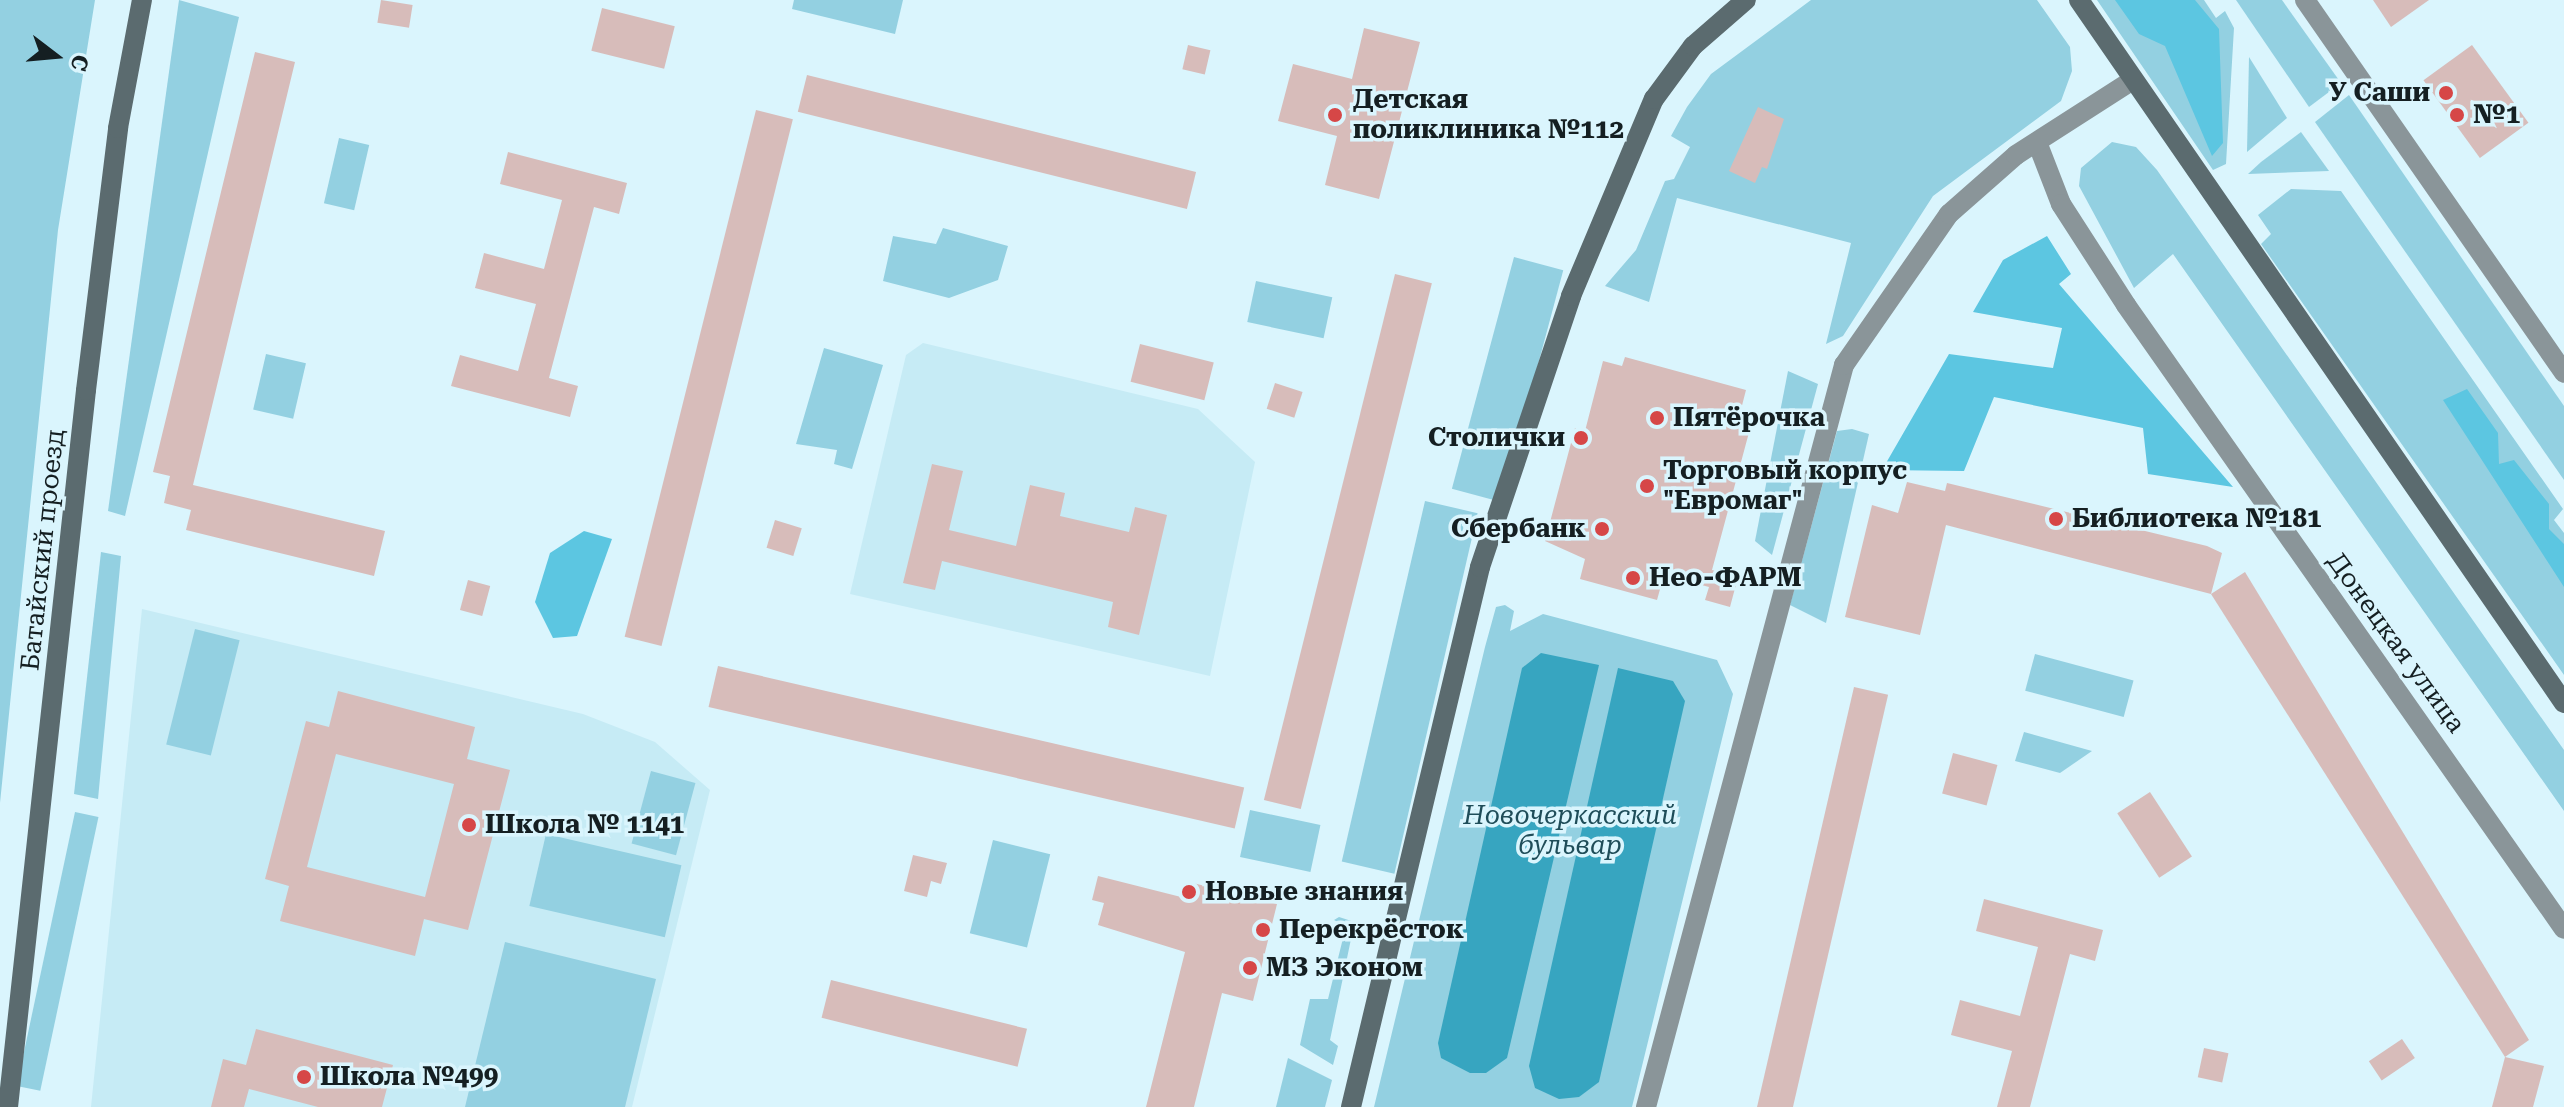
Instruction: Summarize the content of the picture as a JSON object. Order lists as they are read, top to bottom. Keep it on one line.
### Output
{"streets":{"main road":["Батайский проезд"],"street":["Донецкая улица"]},"parks":["Новочеркасский бульвар"],"places":["У Саши","Детская поликлиника №112","№1","Пятёрочка","Столички","Торговый корпус \"Евромаг\"","Библиотека №181","Сбербанк","Нео-ФАРМ","Школа № 1141","Новые знания","Перекрёсток","МЗ Эконом","Школа №499"],"north":"right"}
